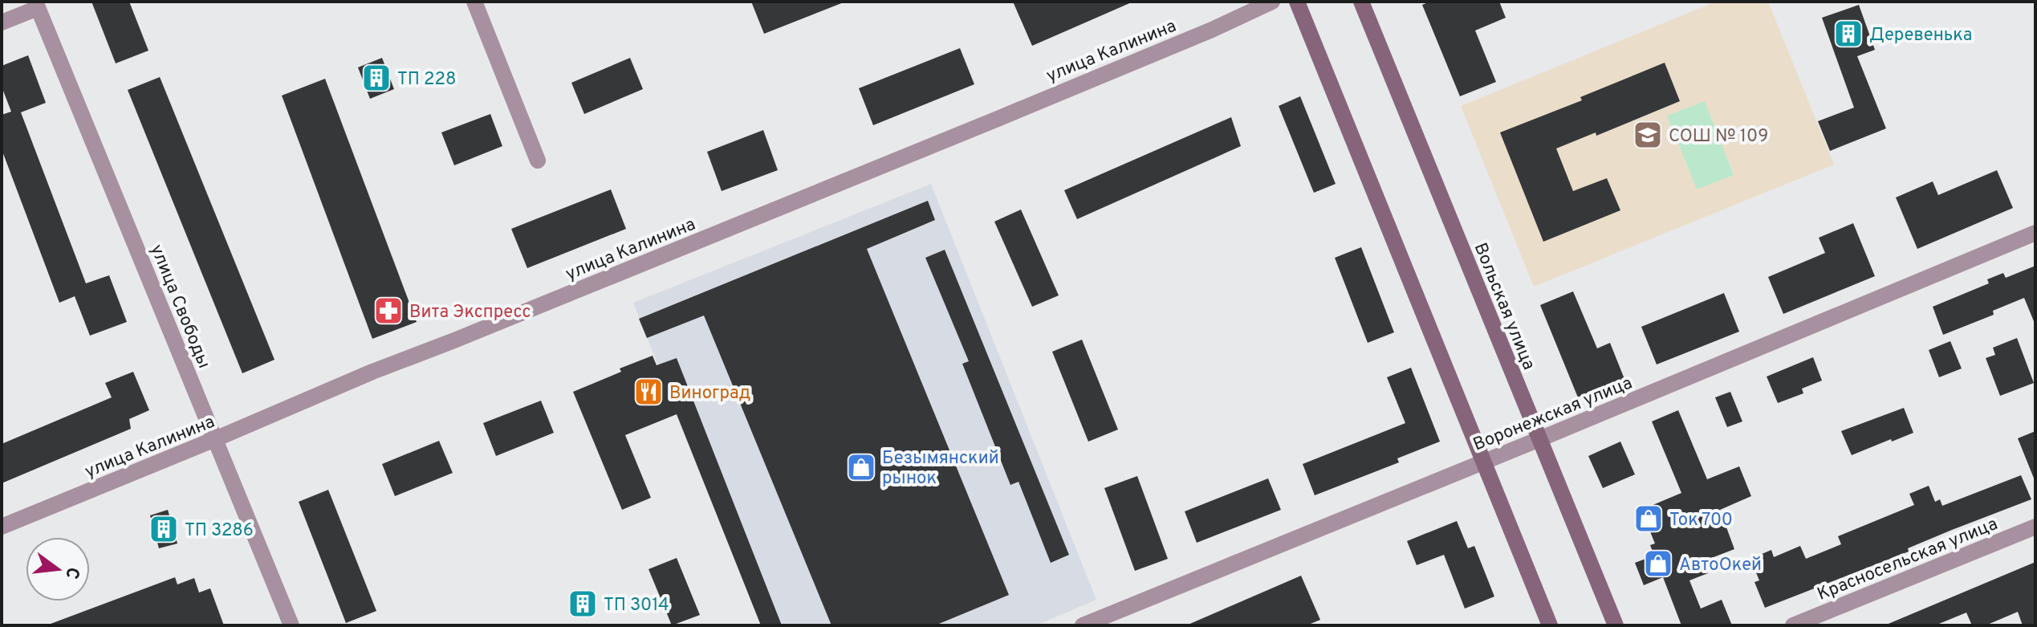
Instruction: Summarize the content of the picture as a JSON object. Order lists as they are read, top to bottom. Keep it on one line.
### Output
{"streets":{"main road":["Вольская улица"],"street":["улица Калинина","улица Свободы","Воронежская улица","Красносельская улица"]},"crossings":[["улица Калинина","улица Свободы"],["Вольская улица","Воронежская улица"]],"places":{"building":["Деревенька","ТП 228","ТП 3286","ТП 3014"],"school or university":["СОШ № 109"],"pharmacy":["Вита Экспресс"],"restaurant":["Виноград"],"shop":["Безымянский рынок","Ток 700","АвтоОкей"]},"north":"right"}
